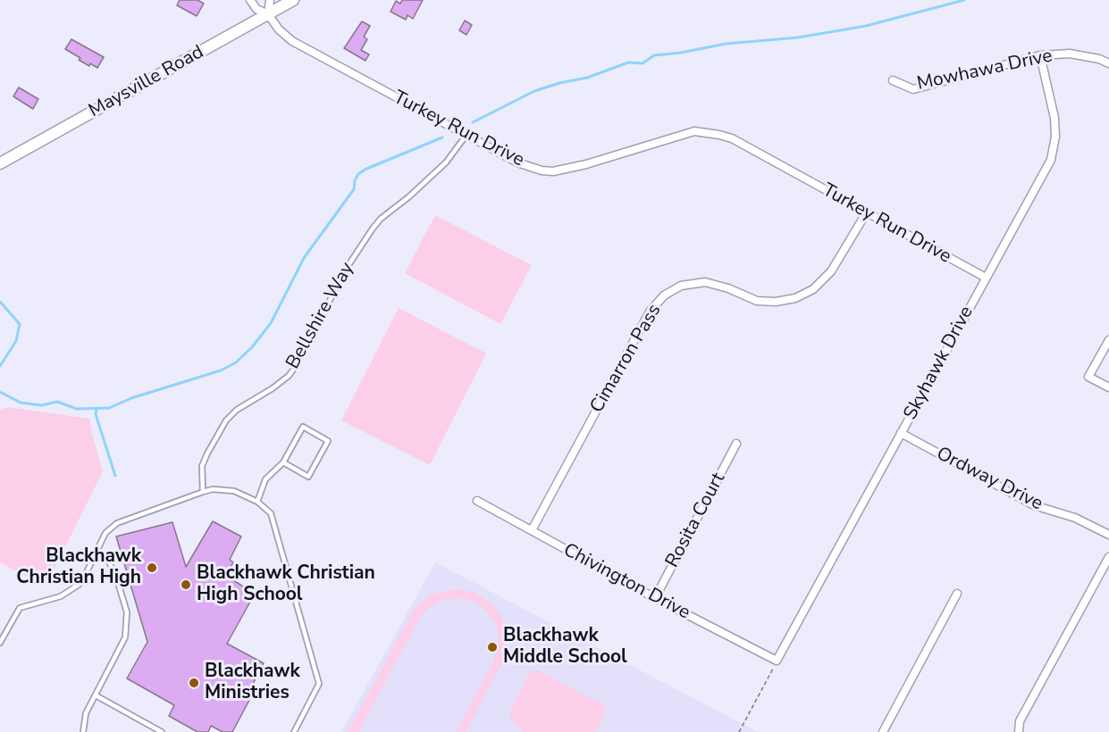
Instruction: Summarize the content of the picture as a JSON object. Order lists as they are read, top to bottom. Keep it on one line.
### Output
{"streets":{"main road":["Maysville Road"],"street":["Mowhawa Drive","Turkey Run Drive","Cimarron Pass","Skyhawk Drive","Ordway Drive","Rosita Court","Chivington Drive"],"lane":["Bellshire Way"]},"crossings":[["Mowhawa Drive","Skyhawk Drive"],["Maysville Road","Turkey Run Drive"],["Turkey Run Drive","Bellshire Way"],["Turkey Run Drive","Cimarron Pass"],["Turkey Run Drive","Skyhawk Drive"],["Cimarron Pass","Chivington Drive"],["Skyhawk Drive","Ordway Drive"],["Skyhawk Drive","Chivington Drive"],["Rosita Court","Chivington Drive"]],"places":["Blackhawk Christian High","Blackhawk Christian High School","Blackhawk Middle School","Blackhawk Ministries"]}
